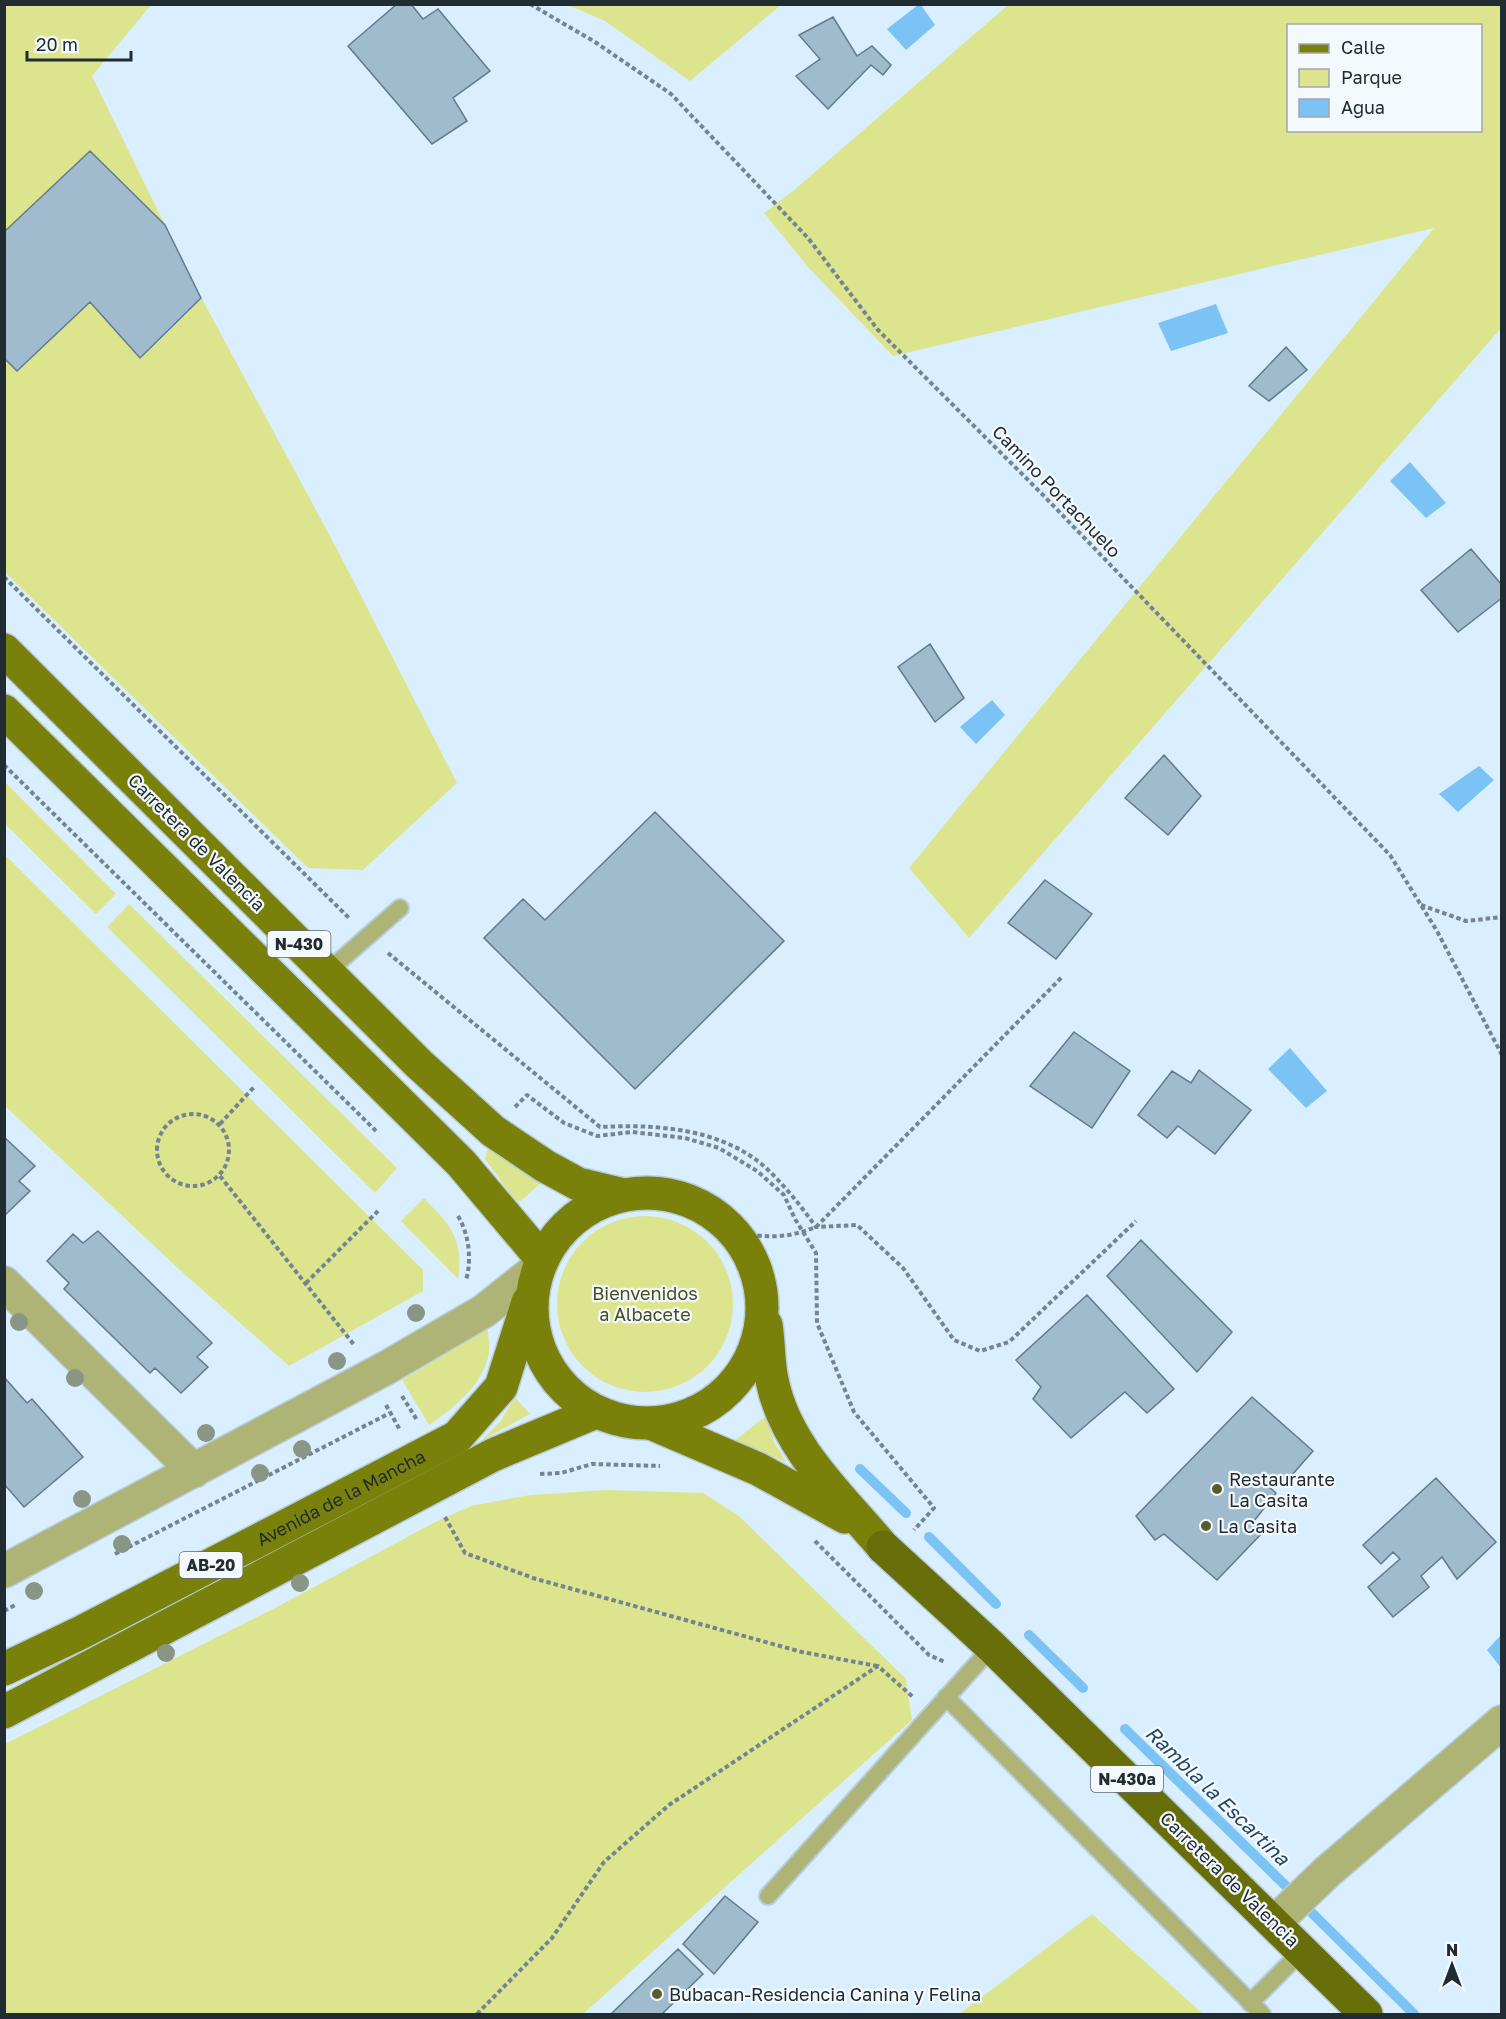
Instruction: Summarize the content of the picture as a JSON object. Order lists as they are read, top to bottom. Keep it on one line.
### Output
{"streets":{"highway":["Carretera de Valencia","N-430a"],"main road":["N-430","Avenida de la Mancha","AB-20"],"path":["Camino Portachuelo"]},"crossings":[["N-430","Avenida de la Mancha"]],"water":["Rambla la Escartina"],"parks":["Bienvenidos a Albacete"],"places":["Restaurante La Casita","La Casita","Bubacan-Residencia Canina y Felina"],"legend":["Calle","Parque","Agua"],"scale_bar":"20 m","north":"top"}
